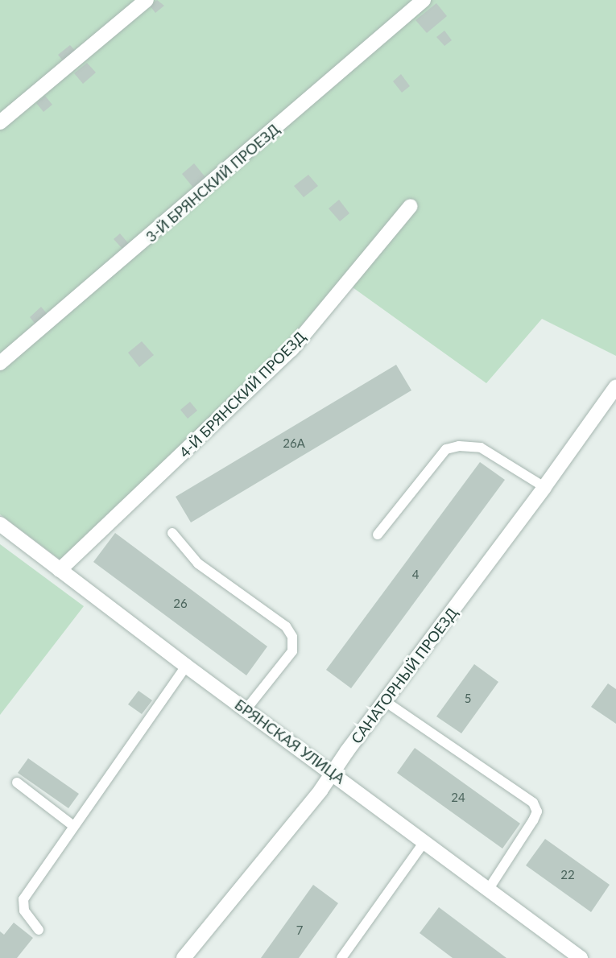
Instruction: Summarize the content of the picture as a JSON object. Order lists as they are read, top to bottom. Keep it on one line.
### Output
{"streets":{"street":["3-Й БРЯНСКИЙ ПРОЕЗД","4-Й БРЯНСКИЙ ПРОЕЗД","САНАТОРНЫЙ ПРОЕЗД","БРЯНСКАЯ УЛИЦА"]},"crossings":[["4-Й БРЯНСКИЙ ПРОЕЗД","БРЯНСКАЯ УЛИЦА"],["САНАТОРНЫЙ ПРОЕЗД","БРЯНСКАЯ УЛИЦА"]],"house_numbers":["26А","4","26","5","24","22","7"]}
